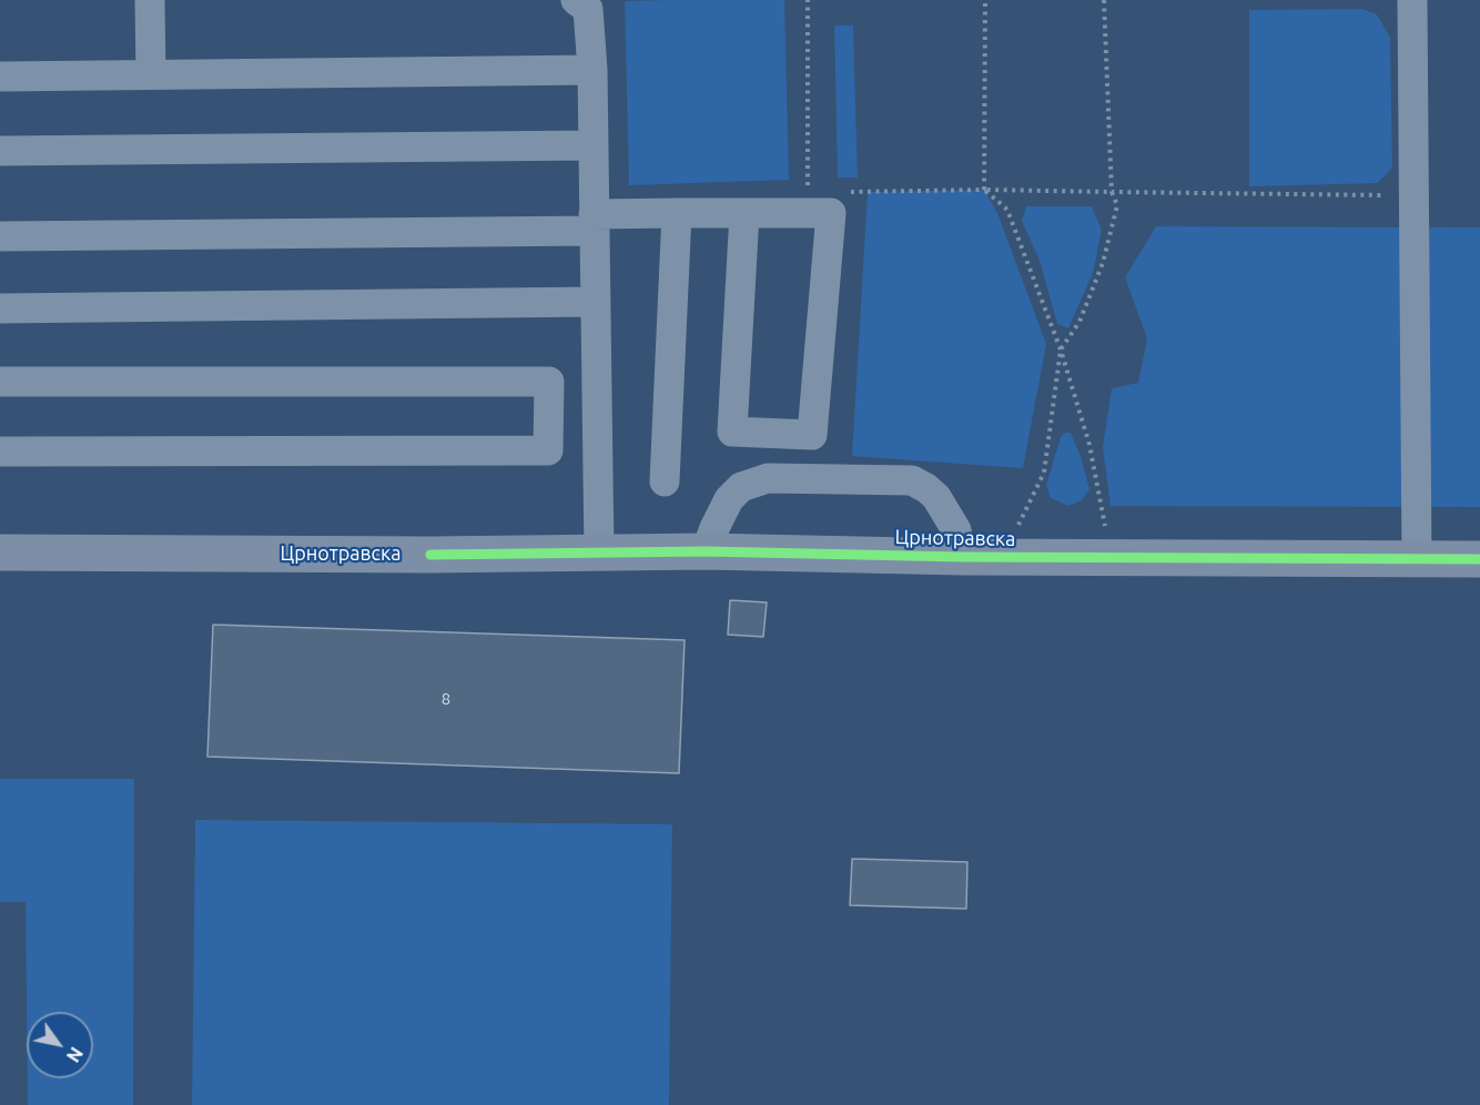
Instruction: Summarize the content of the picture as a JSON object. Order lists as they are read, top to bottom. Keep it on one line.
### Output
{"streets":{"main road":["Црнотравска"]},"house_numbers":["8"],"north":"bottom right"}
